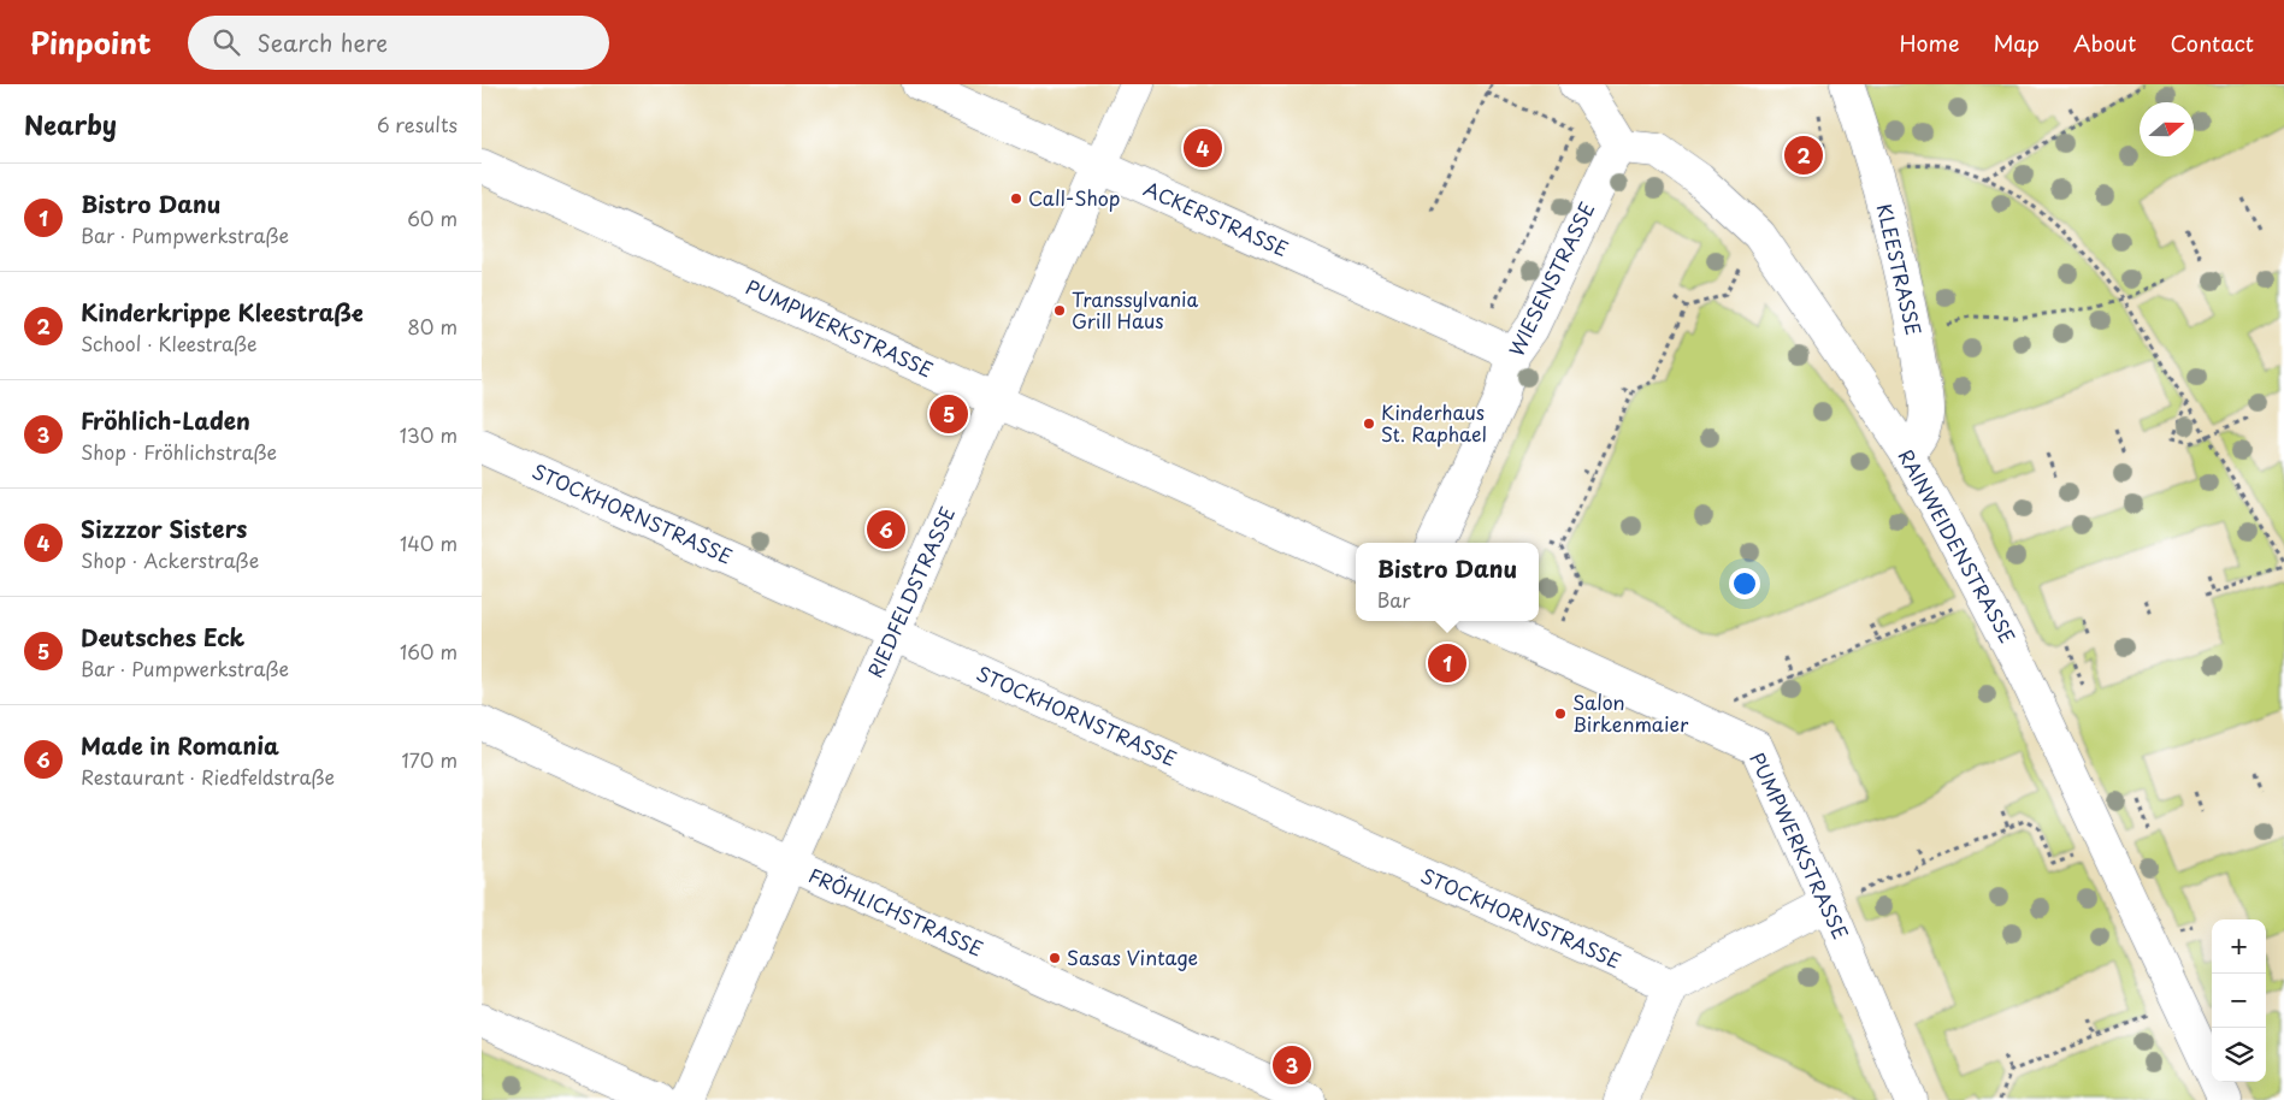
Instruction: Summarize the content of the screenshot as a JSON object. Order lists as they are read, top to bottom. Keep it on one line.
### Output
{"streets":{"street":["ACKERSTRASSE","KLEESTRASSE","WIESENSTRASSE","PUMPWERKSTRASSE","STOCKHORNSTRASSE","RAINWEIDENSTRASSE","RIEDFELDSTRASSE","FRÖHLICHSTRASSE"]},"crossings":[["ACKERSTRASSE","WIESENSTRASSE"],["ACKERSTRASSE","RIEDFELDSTRASSE"],["KLEESTRASSE","RAINWEIDENSTRASSE"],["WIESENSTRASSE","RAINWEIDENSTRASSE"],["PUMPWERKSTRASSE","RIEDFELDSTRASSE"],["STOCKHORNSTRASSE","RIEDFELDSTRASSE"],["RIEDFELDSTRASSE","FRÖHLICHSTRASSE"]],"places":["Call-Shop","Transsylvania Grill Haus","Kinderhaus St. Raphael","Salon Birkenmaier","Sasas Vintage"],"north":"right","page":{"header":"Pinpoint","search":"Search here","nav":["Home","Map","About","Contact"],"heading":["Nearby","6 results"],"pins":["4","2","5","6","1","3"],"list":[{"mark":"1","name":"Bistro Danu","note":"Bar · Pumpwerkstraße","value":"60 m"},{"mark":"2","name":"Kinderkrippe Kleestraße","note":"School · Kleestraße","value":"80 m"},{"mark":"3","name":"Fröhlich-Laden","note":"Shop · Fröhlichstraße","value":"130 m"},{"mark":"4","name":"Sizzzor Sisters","note":"Shop · Ackerstraße","value":"140 m"},{"mark":"5","name":"Deutsches Eck","note":"Bar · Pumpwerkstraße","value":"160 m"},{"mark":"6","name":"Made in Romania","note":"Restaurant · Riedfeldstraße","value":"170 m"}],"popup":["Bistro Danu","Bar"],"map_buttons":["+","−"]}}
